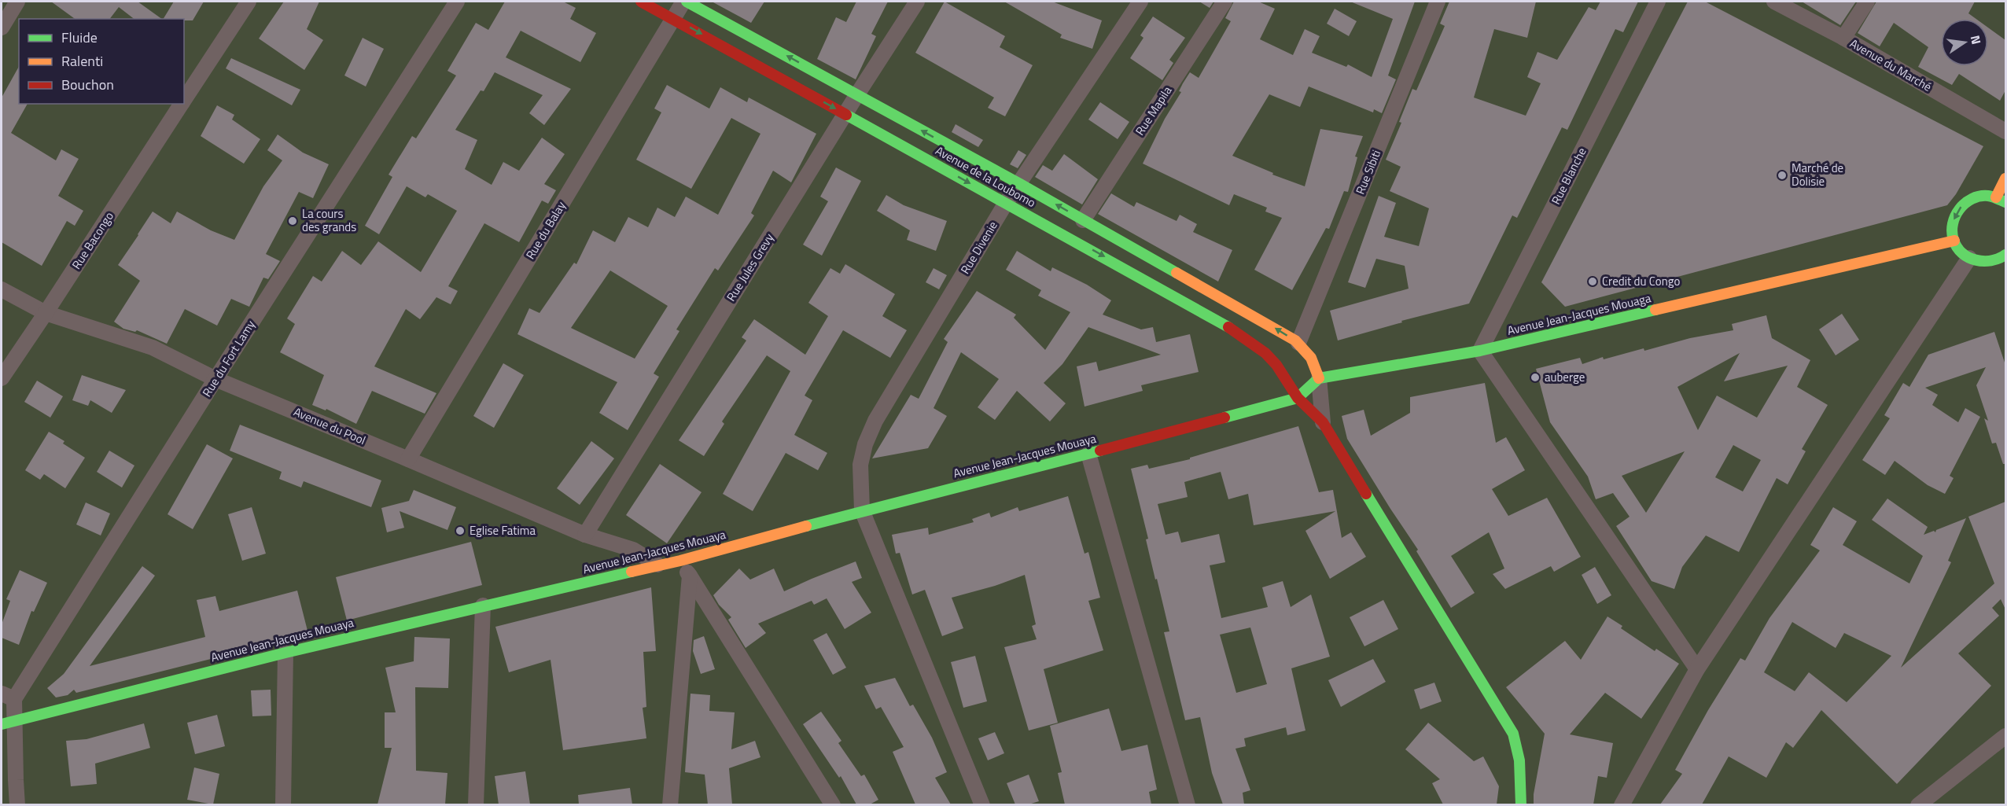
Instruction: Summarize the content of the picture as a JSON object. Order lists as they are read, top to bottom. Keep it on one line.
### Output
{"streets":{"street":["Avenue du Marché","Rue Mapila","Rue Sibiti","Rue Blanche","Avenue de la Loubomo","Rue du Balay","Rue Bacongo","Rue Divenie","Rue Jules Grevy","Avenue Jean-Jacques Mouaga","Rue du Fort Lamy","Avenue du Pool","Avenue Jean-Jacques Mouaya"]},"crossings":[["Rue Mapila","Avenue de la Loubomo"],["Rue Sibiti","Avenue de la Loubomo"],["Rue Blanche","Avenue Jean-Jacques Mouaga"],["Avenue de la Loubomo","Rue du Balay"],["Avenue de la Loubomo","Rue Divenie"],["Avenue de la Loubomo","Rue Jules Grevy"],["Avenue de la Loubomo","Avenue Jean-Jacques Mouaga"],["Avenue de la Loubomo","Avenue Jean-Jacques Mouaya"],["Rue du Balay","Avenue du Pool"],["Rue Bacongo","Avenue du Pool"],["Rue Divenie","Avenue Jean-Jacques Mouaya"],["Rue Jules Grevy","Avenue du Pool"],["Rue du Fort Lamy","Avenue du Pool"],["Rue du Fort Lamy","Avenue Jean-Jacques Mouaya"],["Avenue du Pool","Avenue Jean-Jacques Mouaya"]],"places":["Marché de Dolisie","La cours des grands","Credit du Congo","auberge","Eglise Fatima"],"legend":["Fluide","Ralenti","Bouchon"],"north":"right"}
